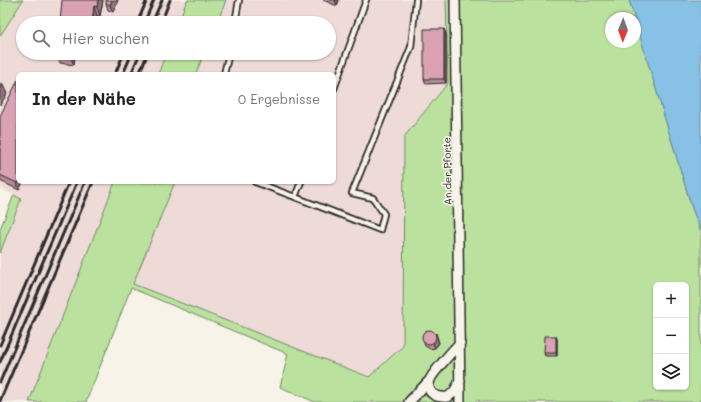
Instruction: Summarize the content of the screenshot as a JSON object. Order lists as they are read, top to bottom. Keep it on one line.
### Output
{"streets":{"street":["An der Pforte"]},"north":"bottom","page":{"search":"Hier suchen","heading":["In der Nähe","0 Ergebnisse"],"map_buttons":["+","−"]}}
